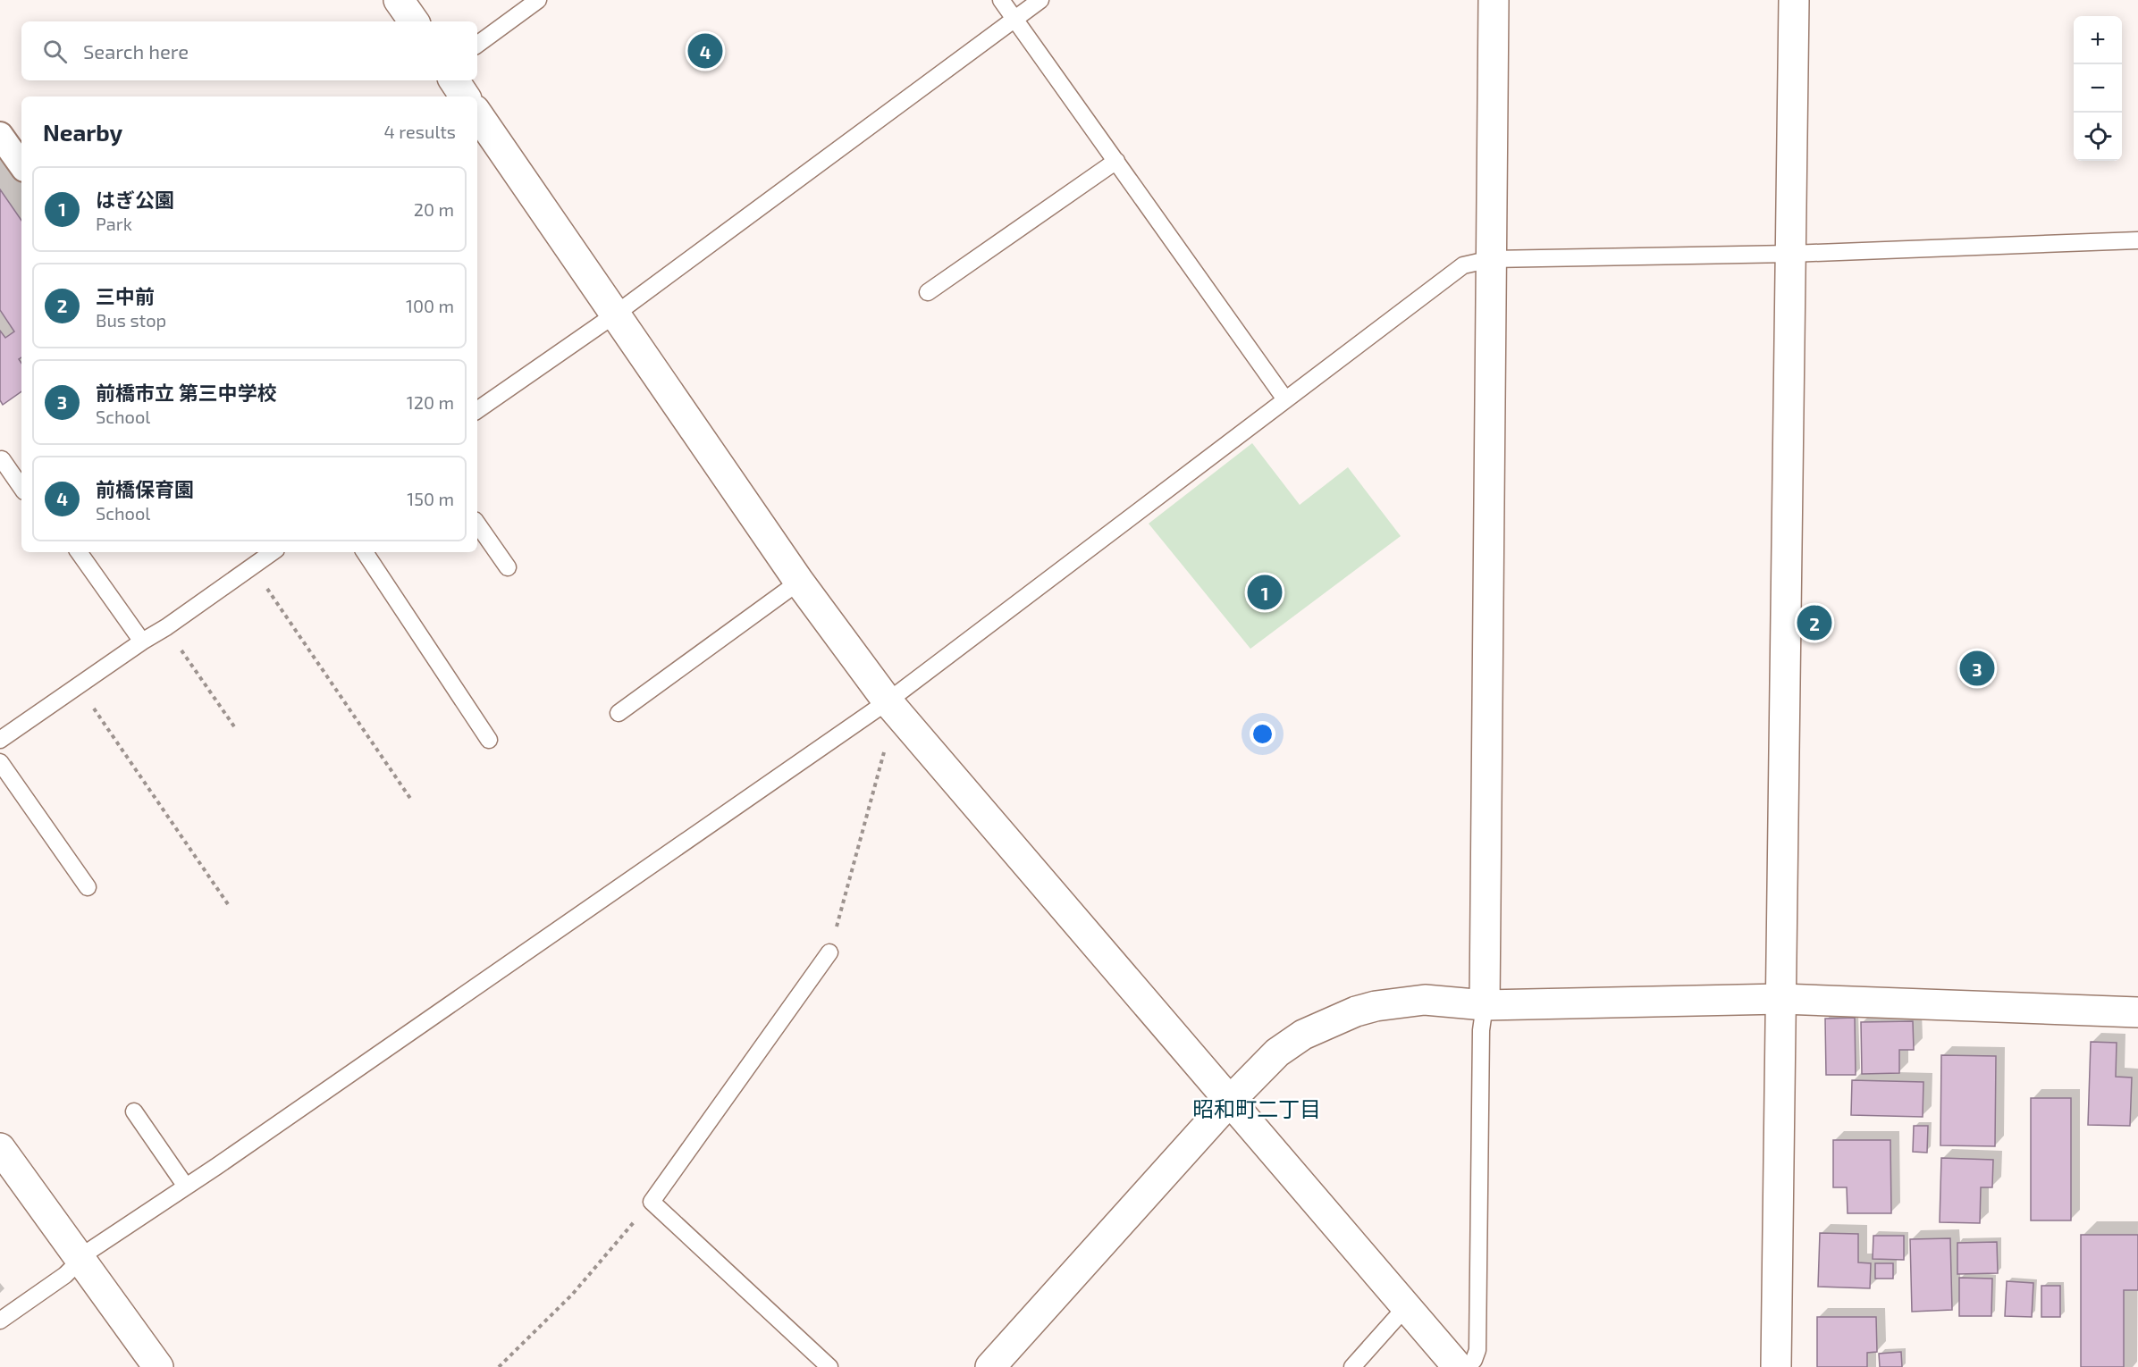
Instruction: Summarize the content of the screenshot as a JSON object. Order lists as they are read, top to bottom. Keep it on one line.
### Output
{"districts":["昭和町二丁目"],"page":{"map_buttons":["+","−"],"search":"Search here","pins":["4","1","2","3"],"heading":["Nearby","4 results"],"list":[{"mark":"1","name":"はぎ公園","note":"Park","value":"20 m"},{"mark":"2","name":"三中前","note":"Bus stop","value":"100 m"},{"mark":"3","name":"前橋市立 第三中学校","note":"School","value":"120 m"},{"mark":"4","name":"前橋保育園","note":"School","value":"150 m"}]}}
